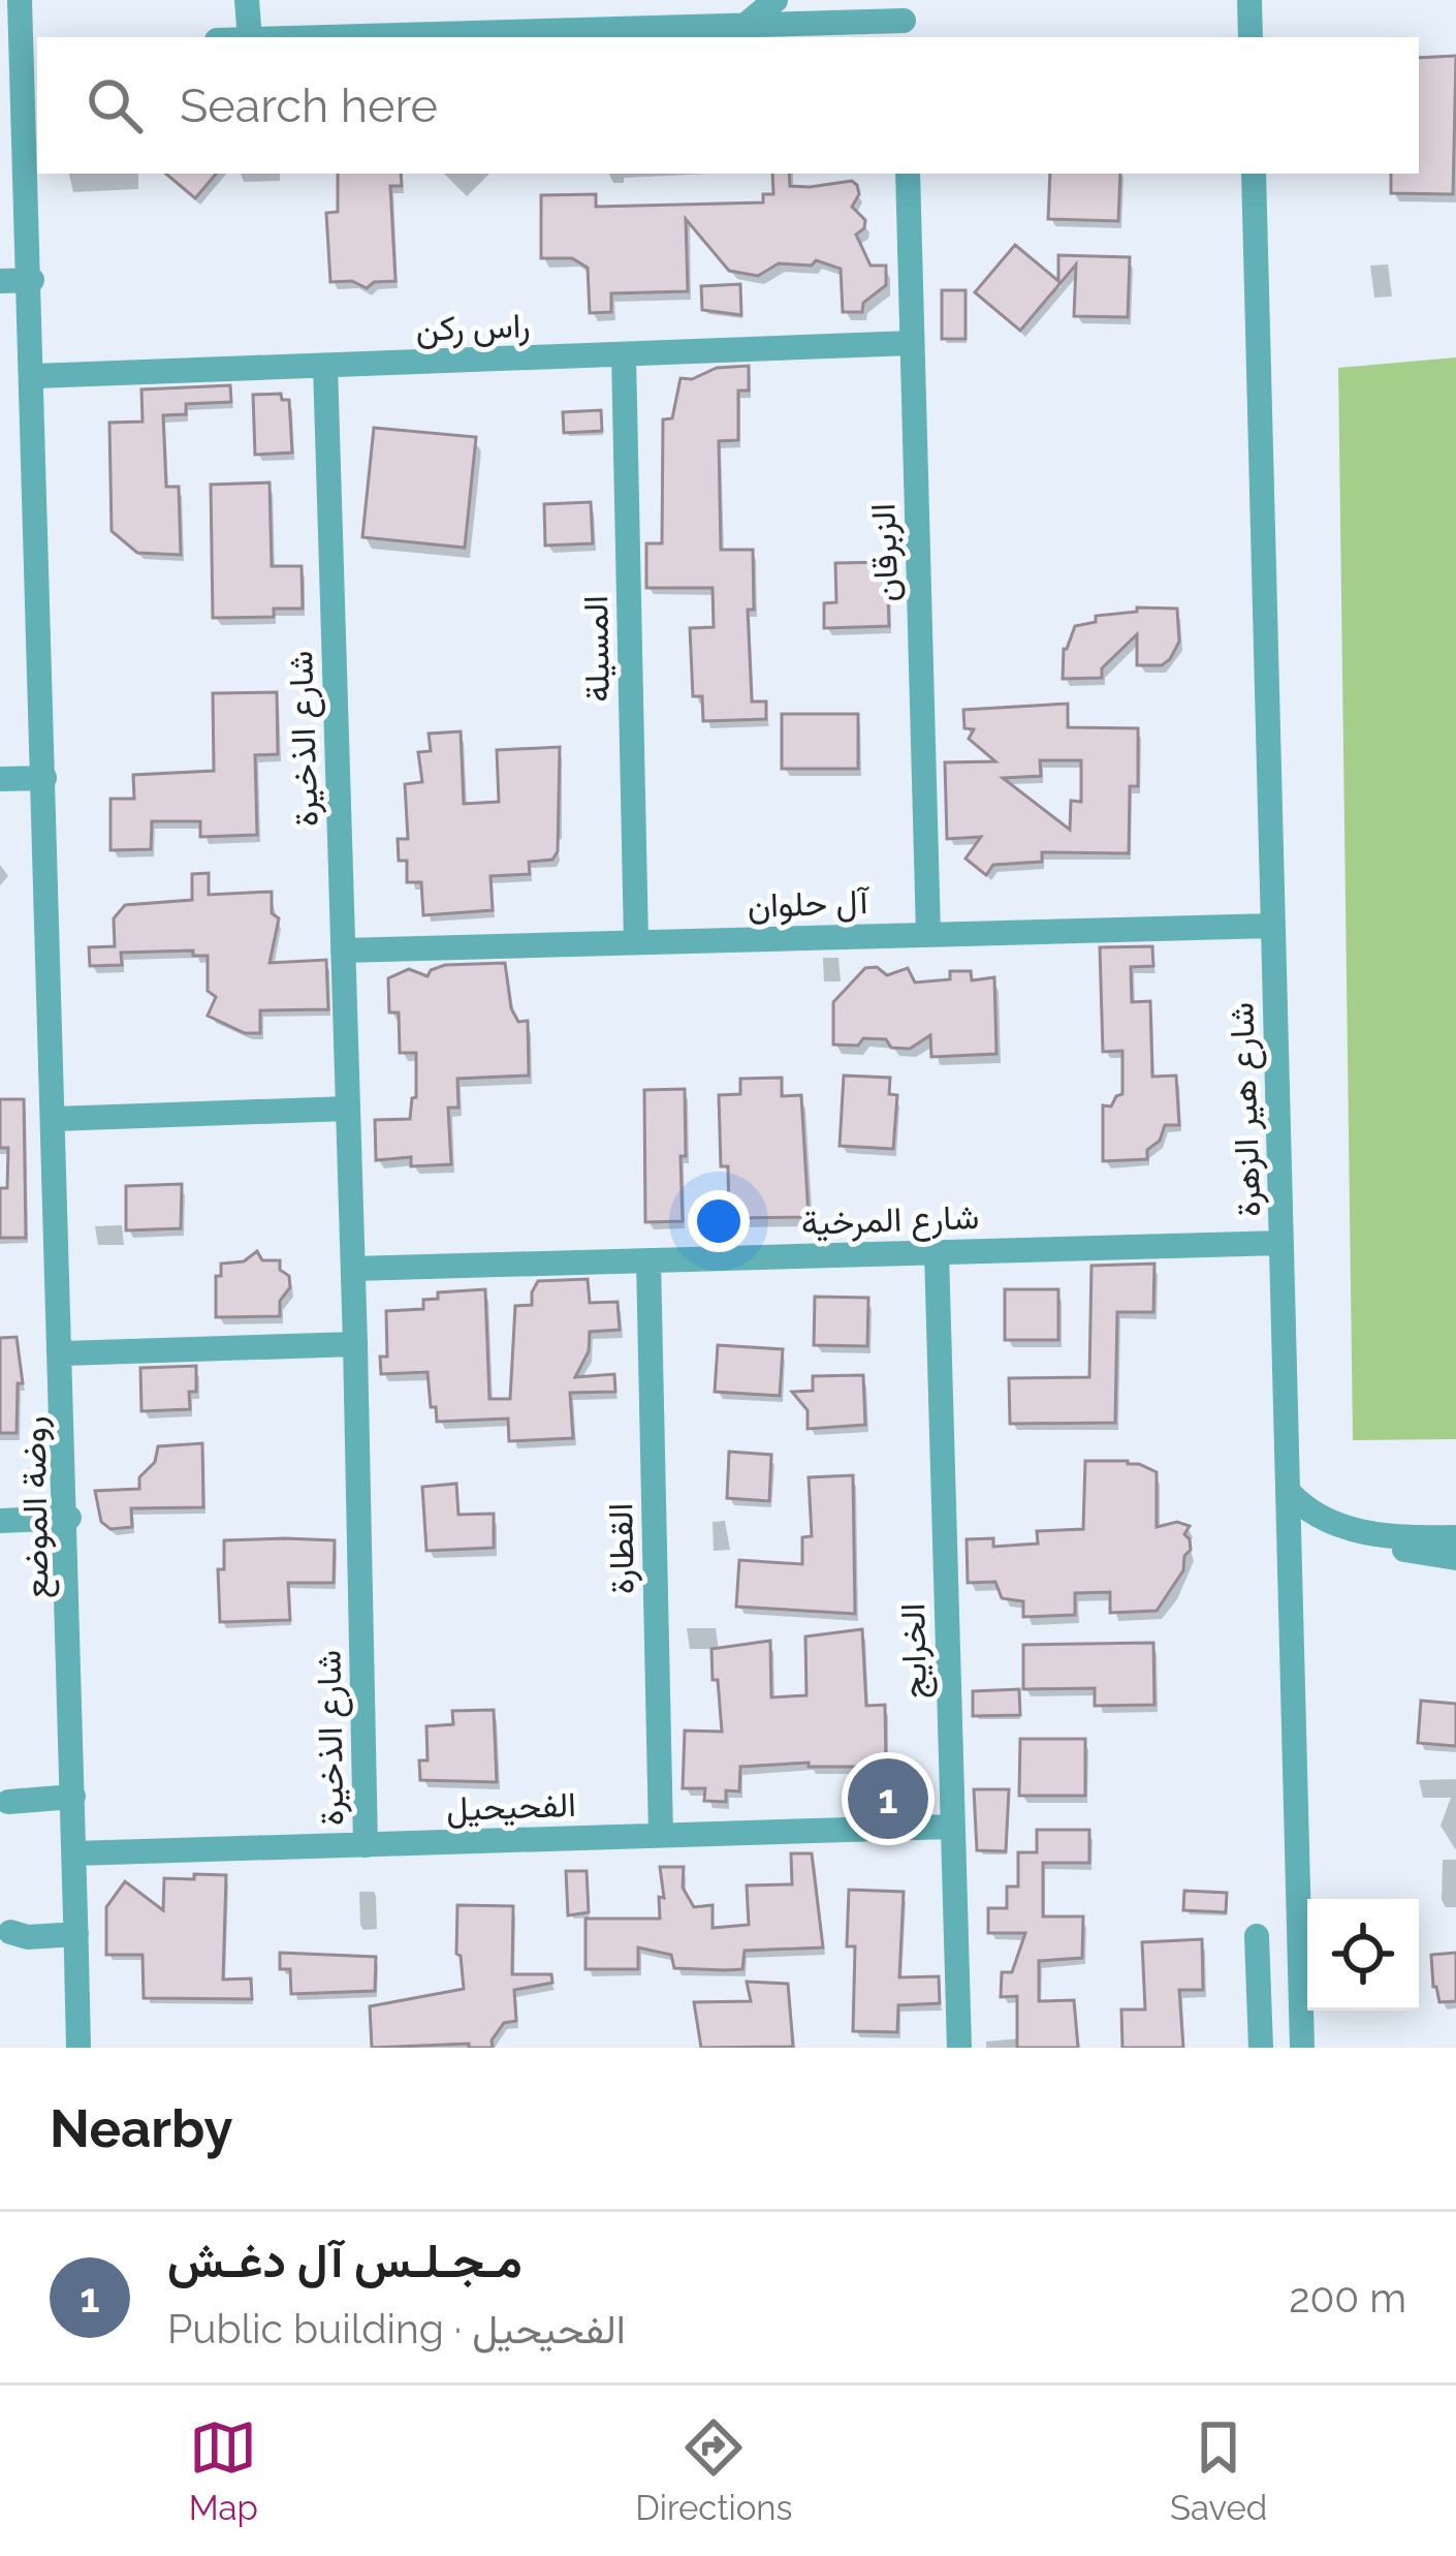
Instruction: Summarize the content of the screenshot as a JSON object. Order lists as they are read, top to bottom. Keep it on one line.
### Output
{"streets":{"street":["راس ركن","الزبرقان","المسيلة","شارع الذخيرة","آل حلوان","شارع هير الزهرة","شارع المرخية","روضة الموضع","القطارة","الخرايج","الفحيحيل"]},"crossings":[["راس ركن","الزبرقان"],["راس ركن","المسيلة"],["راس ركن","شارع الذخيرة"],["راس ركن","روضة الموضع"],["الزبرقان","آل حلوان"],["المسيلة","آل حلوان"],["شارع الذخيرة","آل حلوان"],["شارع الذخيرة","شارع المرخية"],["شارع الذخيرة","الفحيحيل"],["آل حلوان","شارع هير الزهرة"],["شارع هير الزهرة","شارع المرخية"],["شارع المرخية","القطارة"],["شارع المرخية","الخرايج"],["روضة الموضع","الفحيحيل"],["القطارة","الفحيحيل"],["الخرايج","الفحيحيل"]],"page":{"search":"Search here","pins":"1","heading":"Nearby","list":[{"mark":"1","name":"مـجـلـس آل دغـش","note":"Public building · الفحيحيل","value":"200 m"}],"nav":["Map","Directions","Saved"]}}
